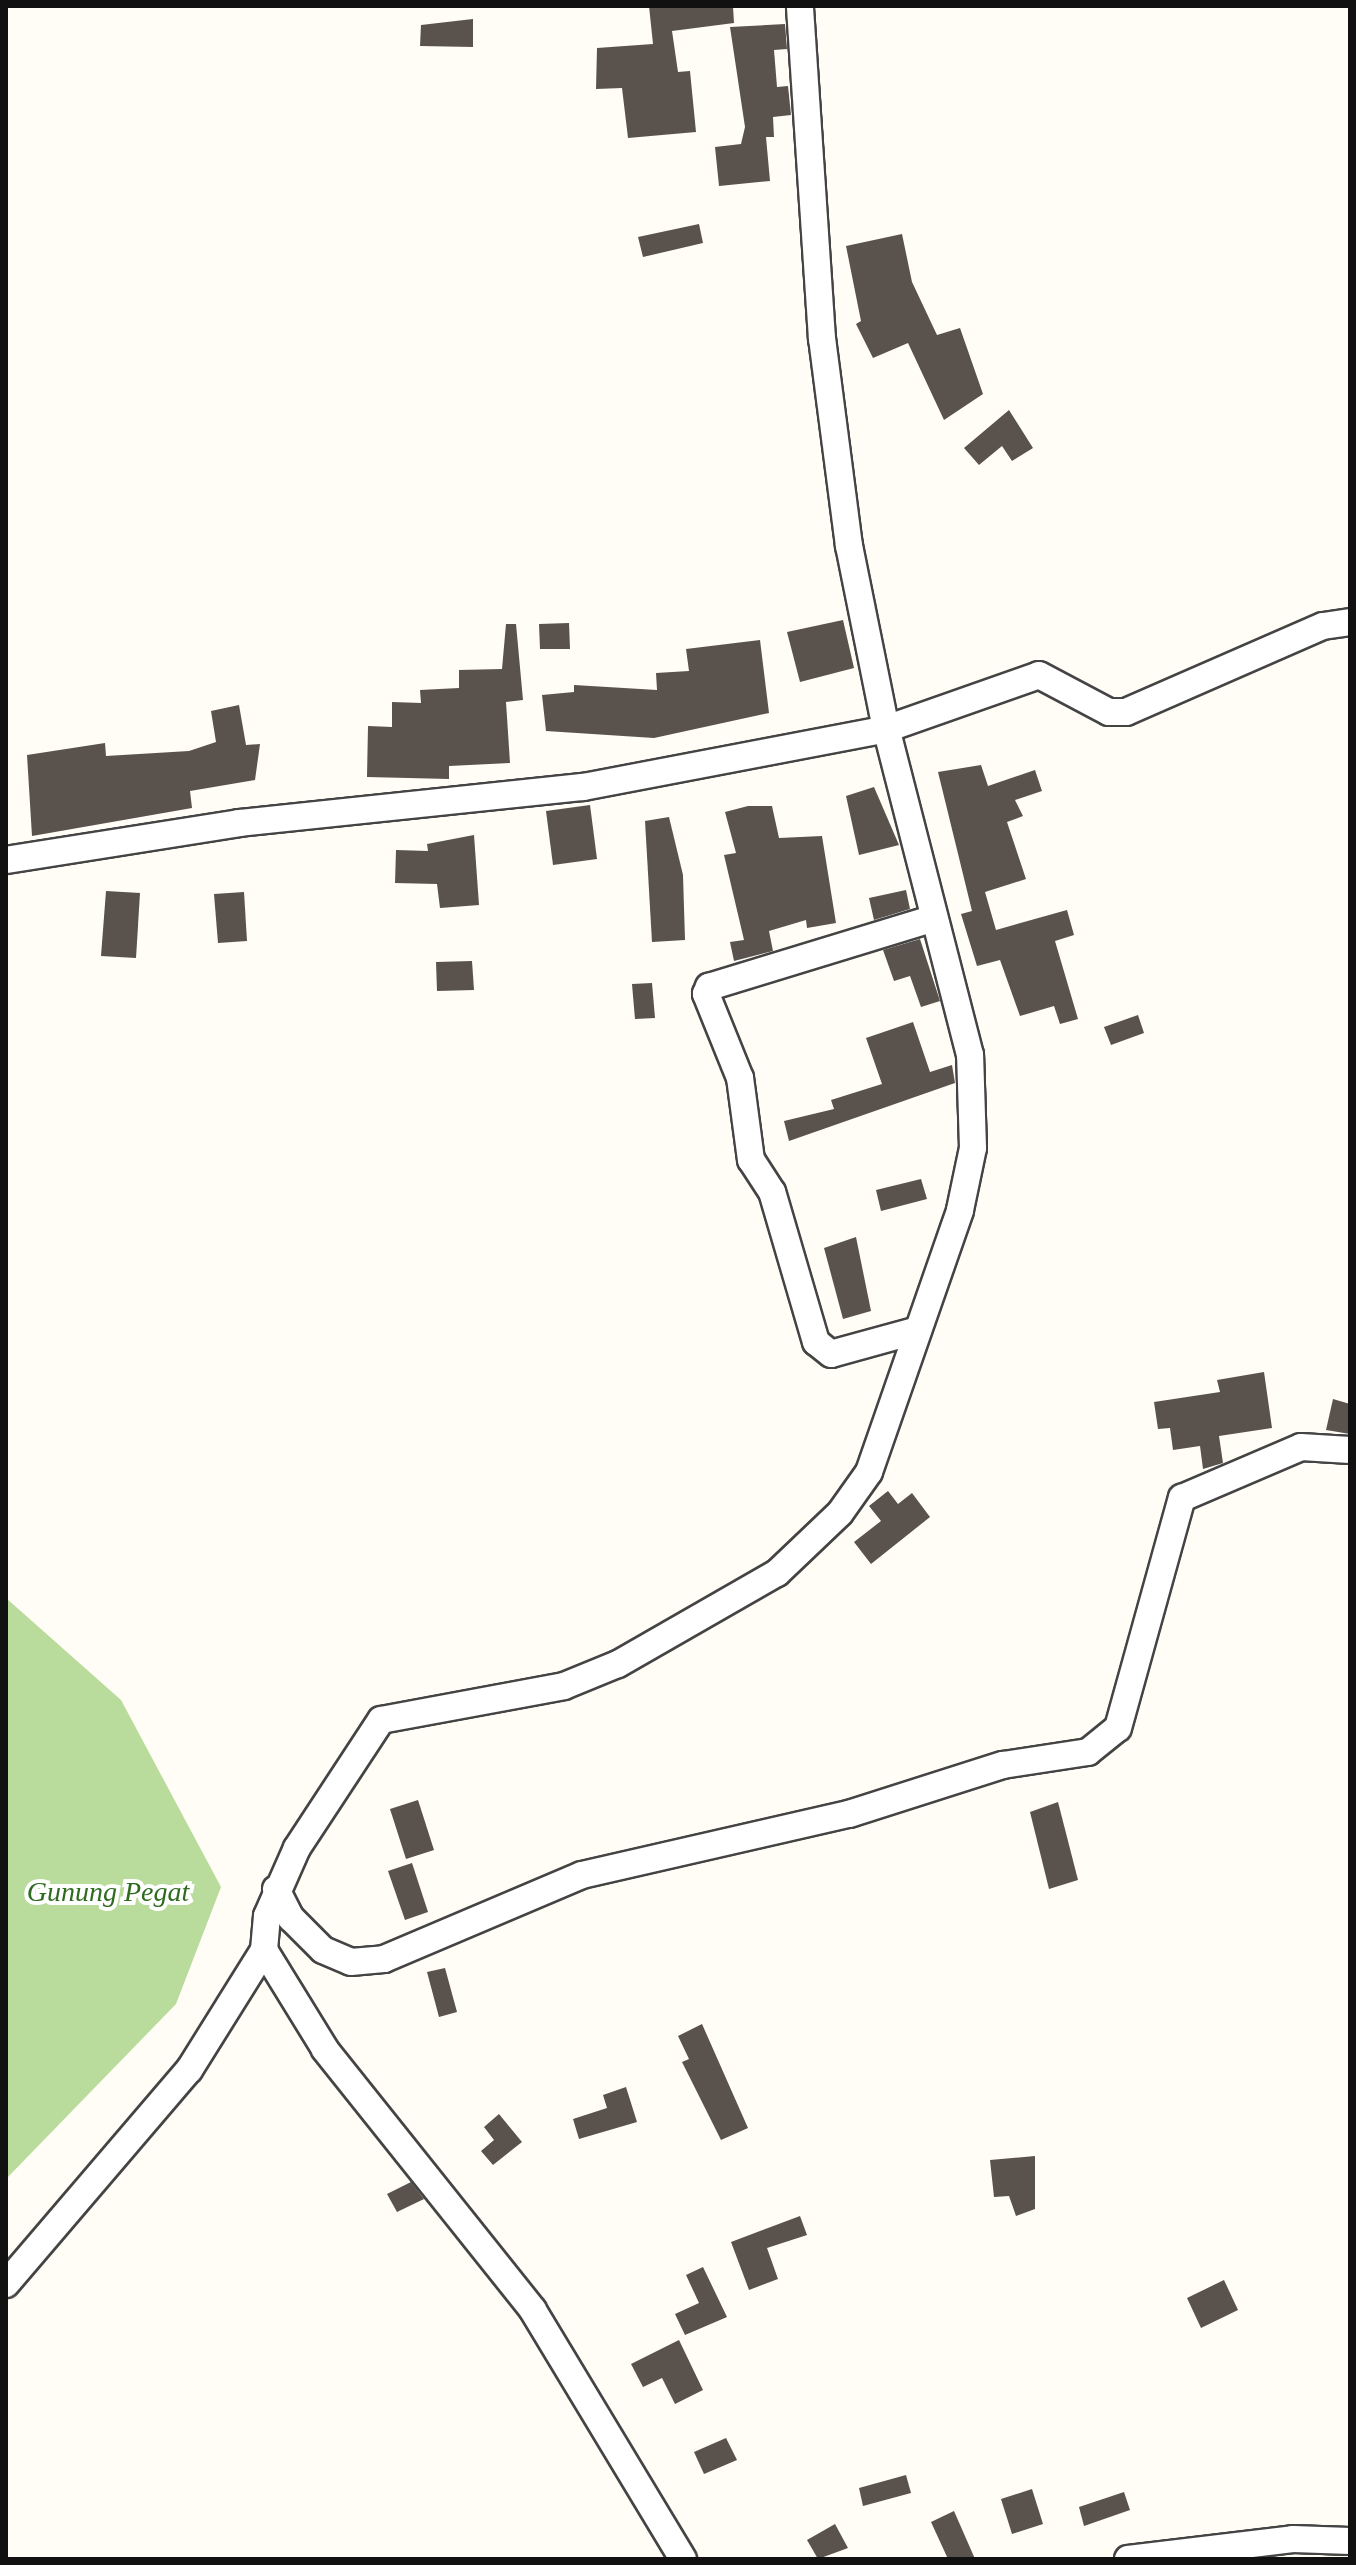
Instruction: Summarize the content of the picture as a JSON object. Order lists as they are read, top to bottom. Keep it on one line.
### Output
{"parks":["Gunung Pegat"]}
